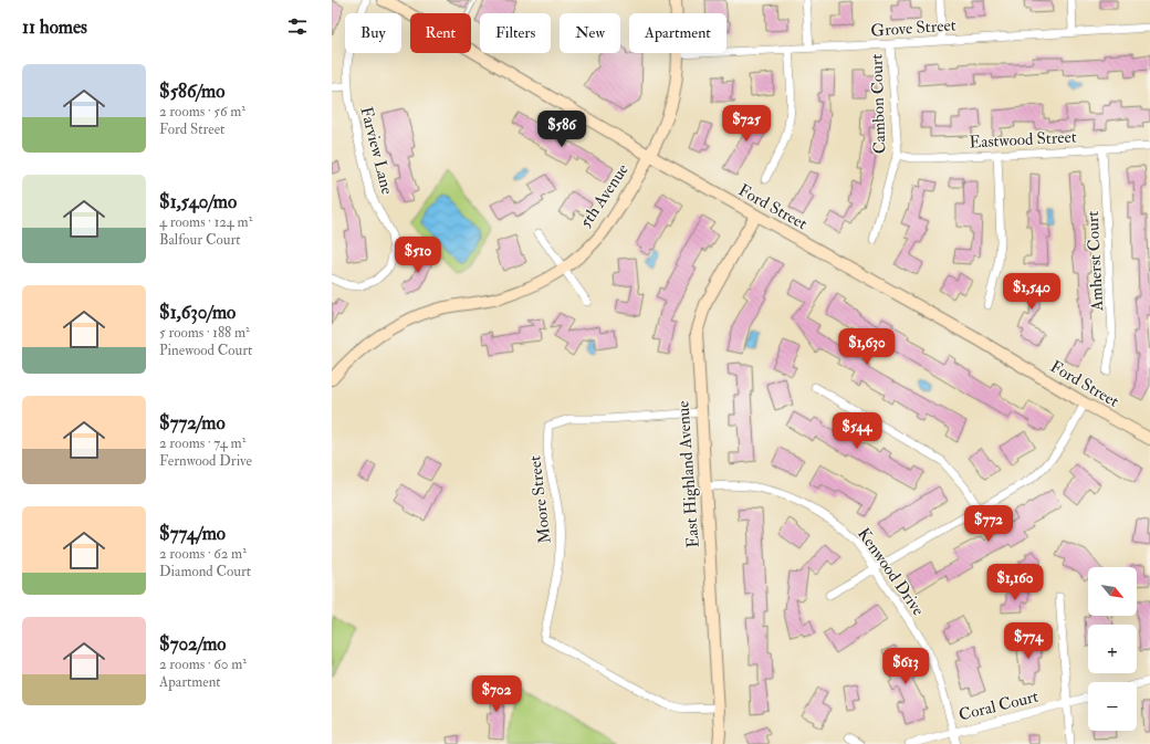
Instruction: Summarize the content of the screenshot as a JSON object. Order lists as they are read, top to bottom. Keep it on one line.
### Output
{"streets":{"main road":["5th Avenue","Ford Street","East Highland Avenue"],"street":["Grove Street","Cambon Court","Eastwood Street","Farview Lane","Amherst Court","Moore Street","Kenwood Drive","Coral Court"]},"crossings":[["Grove Street","Cambon Court"],["Cambon Court","Eastwood Street"],["Eastwood Street","Amherst Court"],["5th Avenue","Ford Street"],["Ford Street","East Highland Avenue"],["East Highland Avenue","Moore Street"],["East Highland Avenue","Kenwood Drive"],["Kenwood Drive","Coral Court"]],"north":"bottom right","page":{"heading":"11 homes","chip":["Buy","Rent","Filters","New","Apartment"],"list":[{"name":"$586/mo","note":"2 rooms · 56 m² · Ford Street"},{"name":"$1,540/mo","note":"4 rooms · 124 m² · Balfour Court"},{"name":"$1,630/mo","note":"5 rooms · 188 m² · Pinewood Court"},{"name":"$772/mo","note":"2 rooms · 74 m² · Fernwood Drive"},{"name":"$774/mo","note":"2 rooms · 62 m² · Diamond Court"},{"name":"$702/mo","note":"2 rooms · 60 m² · Apartment"}],"price":["$725","$586","$510","$1,540","$1,630","$544","$772","$1,160","$774","$613","$702"],"map_buttons":["+","−"]}}
